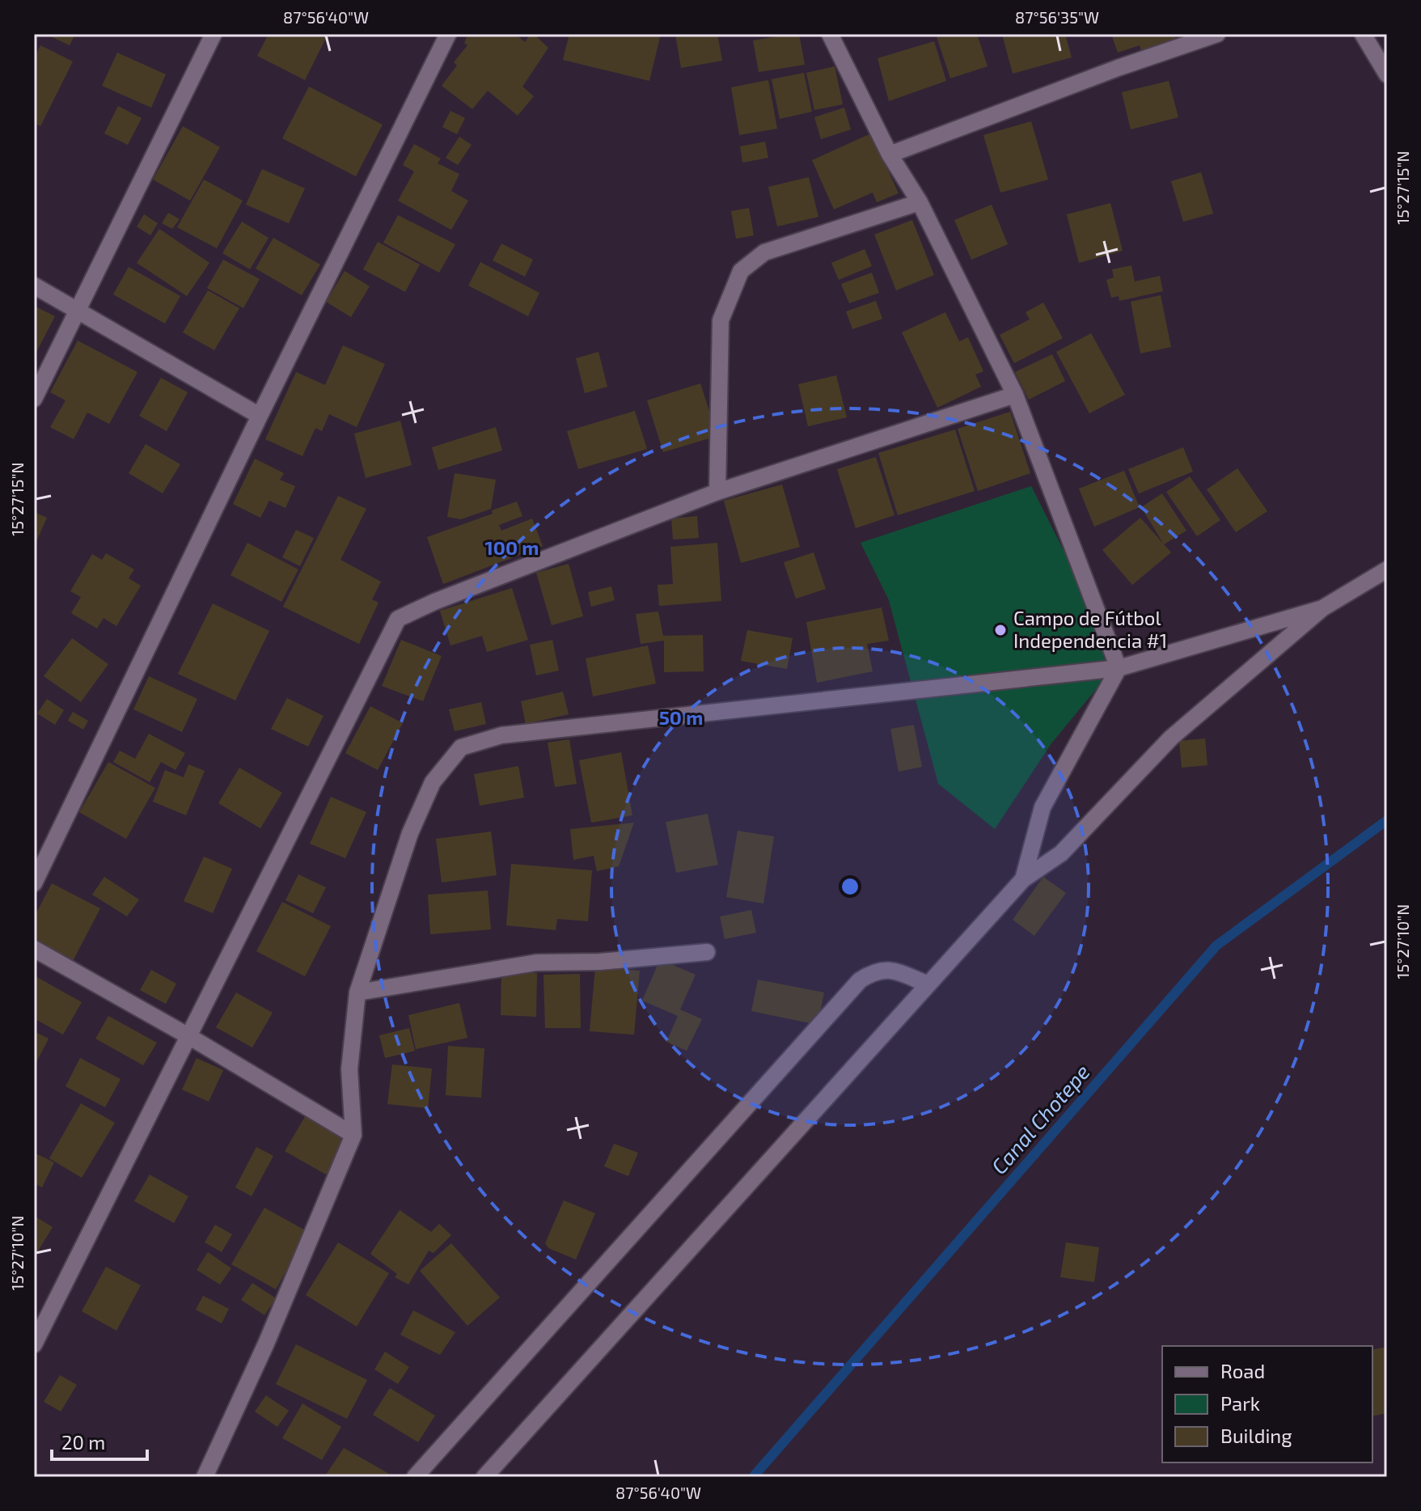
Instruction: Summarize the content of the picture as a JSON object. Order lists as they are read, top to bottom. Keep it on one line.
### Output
{"water":["Canal Chotepe"],"places":["Campo de Fútbol Independencia #1"],"legend":["Road","Park","Building"],"scale_bar":"20 m","coordinates":["87°56'40\"W","87°56'35\"W","15°27'15\"N","15°27'10\"N"],"rings":["100 m","50 m"]}
